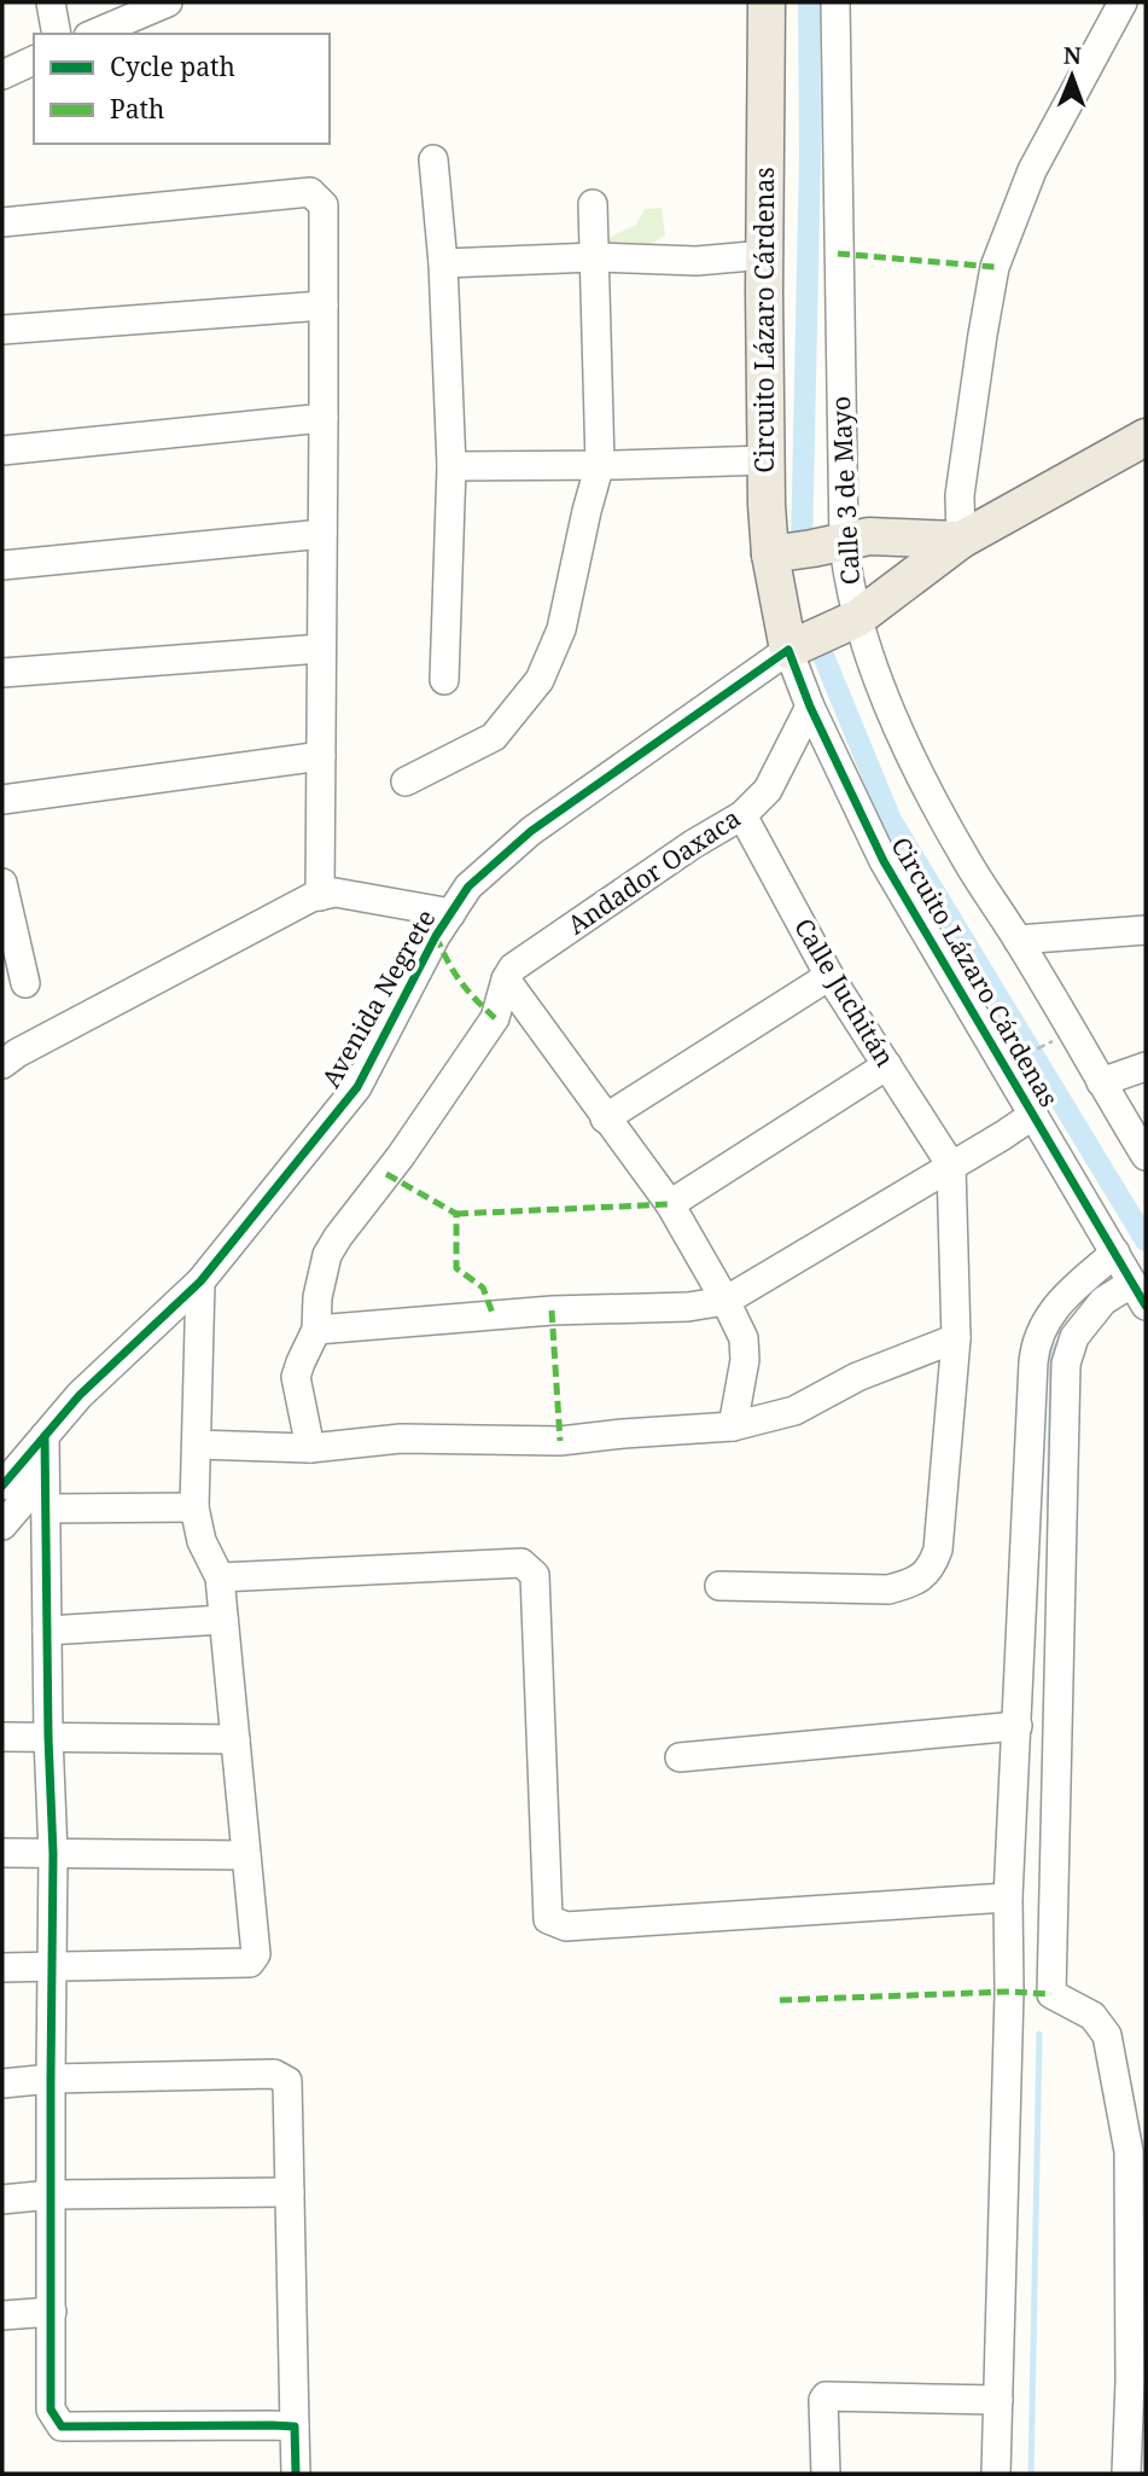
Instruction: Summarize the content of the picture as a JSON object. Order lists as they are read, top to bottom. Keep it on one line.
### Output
{"streets":{"main road":["Circuito Lázaro Cárdenas"],"street":["Calle 3 de Mayo","Andador Oaxaca","Calle Juchitán","Avenida Negrete"]},"crossings":[["Circuito Lázaro Cárdenas","Andador Oaxaca"],["Circuito Lázaro Cárdenas","Avenida Negrete"],["Andador Oaxaca","Calle Juchitán"]],"legend":["Cycle path","Path"],"north":"top"}
